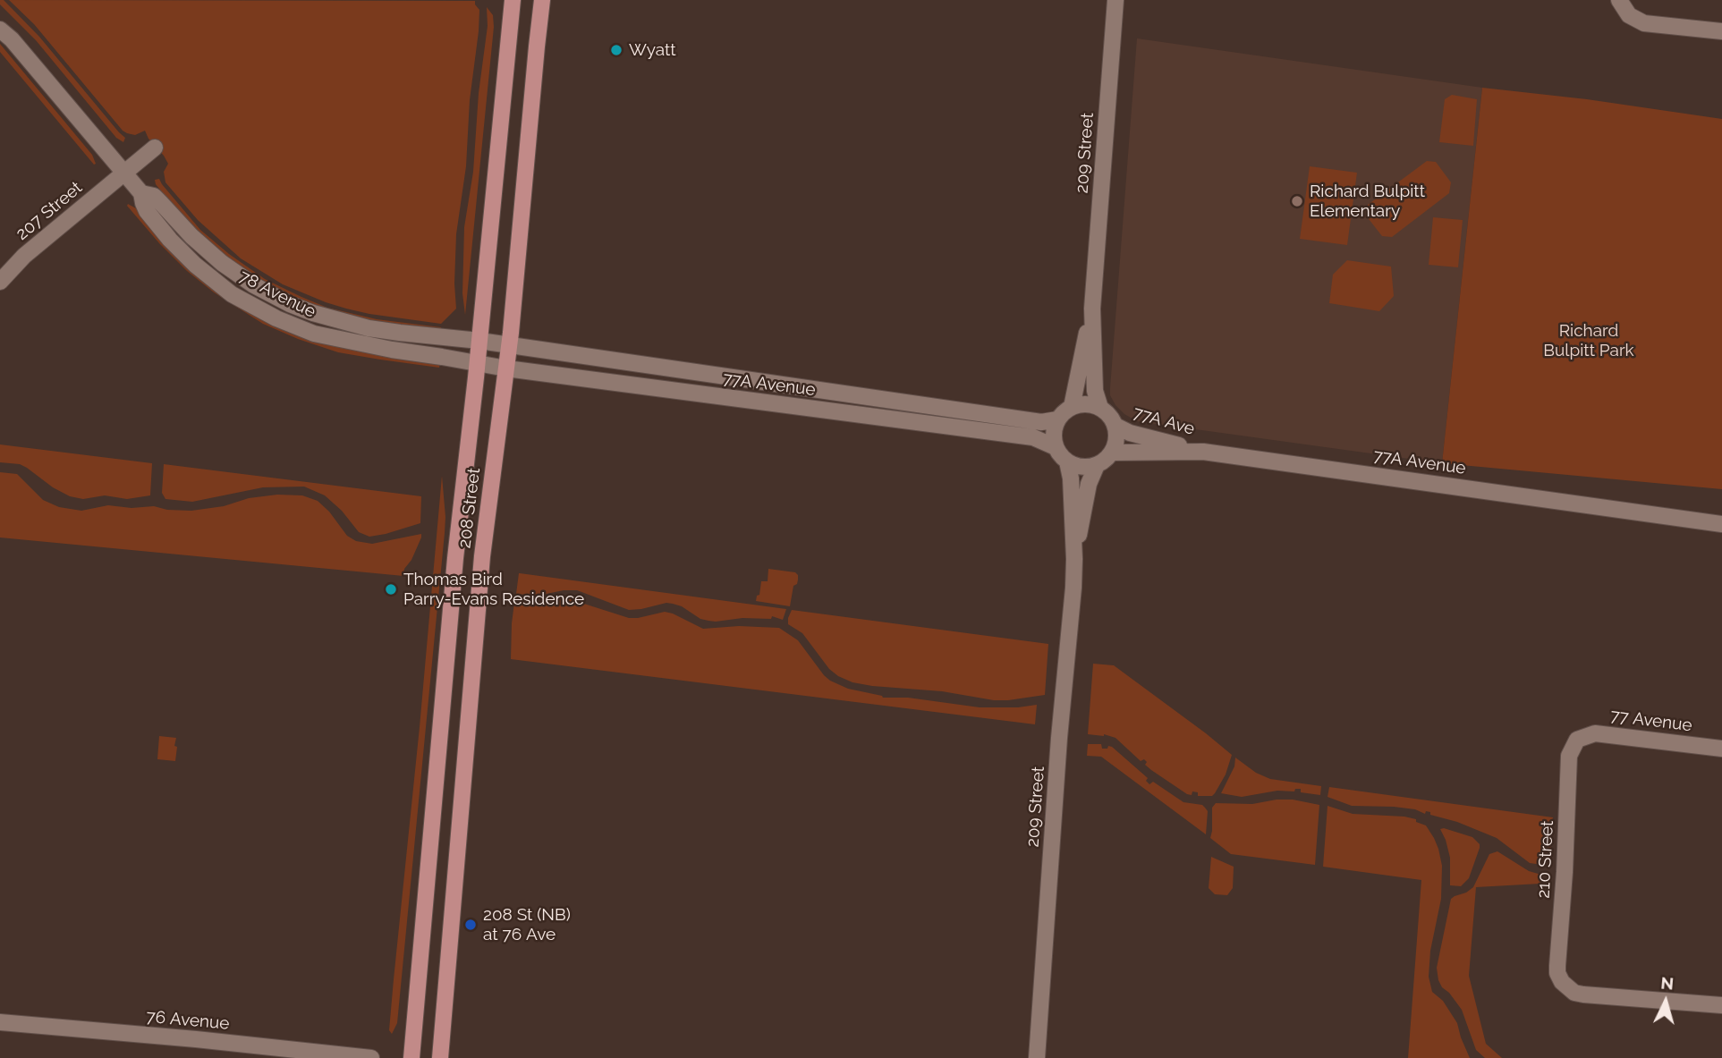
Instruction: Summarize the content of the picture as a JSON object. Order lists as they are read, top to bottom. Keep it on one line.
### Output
{"streets":{"main road":["208 Street"],"street":["209 Street","207 Street","78 Avenue","77A Avenue","77A Ave","77 Avenue","210 Street","76 Avenue"]},"crossings":[["209 Street","77A Avenue"],["209 Street","77A Ave"],["207 Street","78 Avenue"],["78 Avenue","77A Avenue"],["78 Avenue","208 Street"],["77A Avenue","77A Ave"],["77A Avenue","208 Street"],["77 Avenue","210 Street"]],"parks":["Richard Bulpitt Park"],"places":["Wyatt","Richard Bulpitt Elementary","Thomas Bird Parry-Evans Residence","208 St (NB) at 76 Ave"],"north":"top"}
